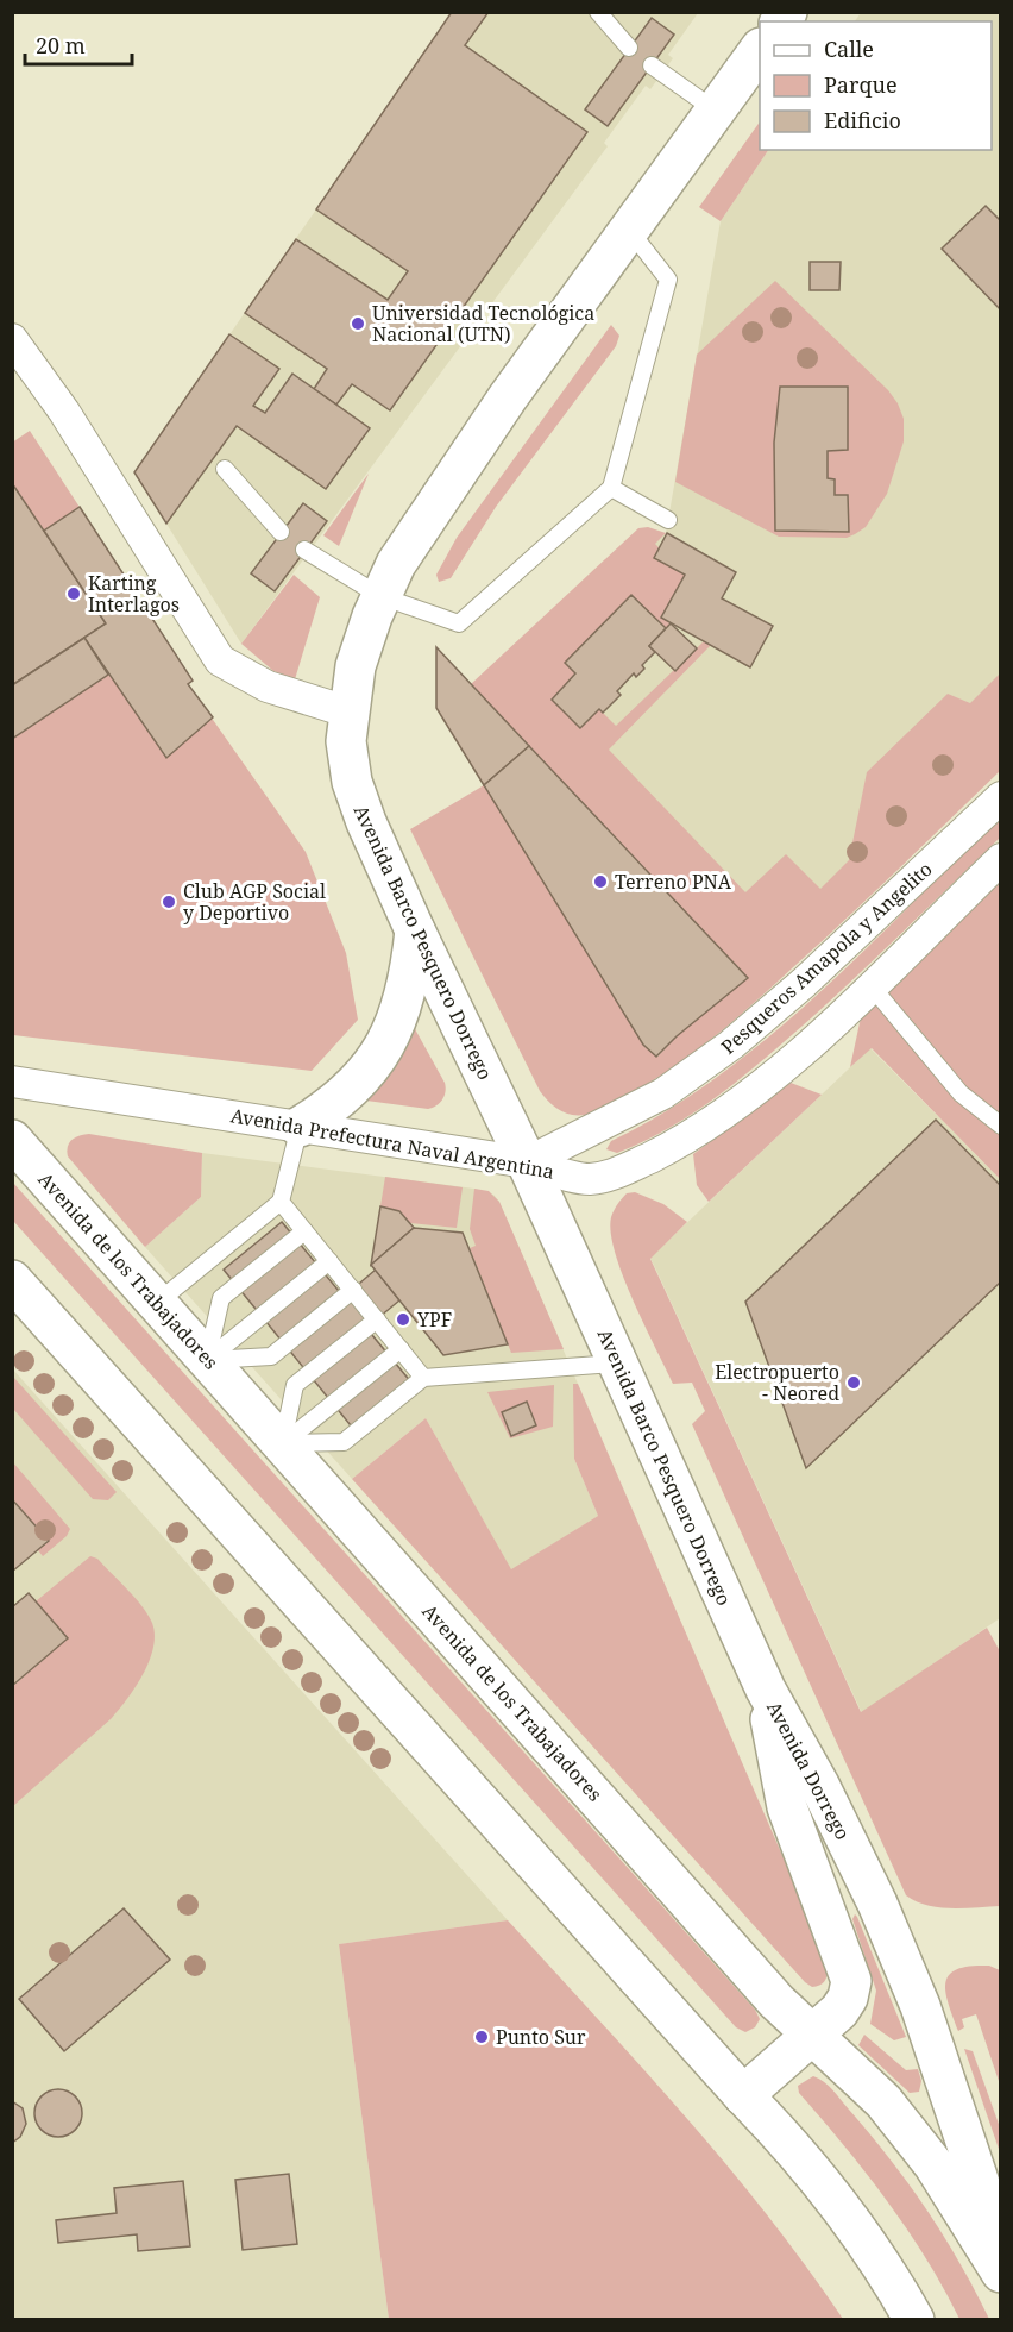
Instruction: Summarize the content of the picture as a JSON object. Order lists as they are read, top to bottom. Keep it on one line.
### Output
{"streets":{"main road":["Avenida Barco Pesquero Dorrego","Avenida de los Trabajadores","Avenida Dorrego"],"street":["Pesqueros Amapola y Angelito","Avenida Prefectura Naval Argentina"]},"crossings":[["Avenida Barco Pesquero Dorrego","Pesqueros Amapola y Angelito"],["Avenida Barco Pesquero Dorrego","Avenida Prefectura Naval Argentina"],["Avenida Barco Pesquero Dorrego","Avenida Dorrego"],["Pesqueros Amapola y Angelito","Avenida Prefectura Naval Argentina"],["Avenida de los Trabajadores","Avenida Dorrego"]],"places":["Universidad Tecnológica Nacional (UTN)","Karting Interlagos","Terreno PNA","Club AGP Social y Deportivo","YPF","Electropuerto - Neored","Punto Sur"],"legend":["Calle","Parque","Edificio"],"scale_bar":"20 m"}
